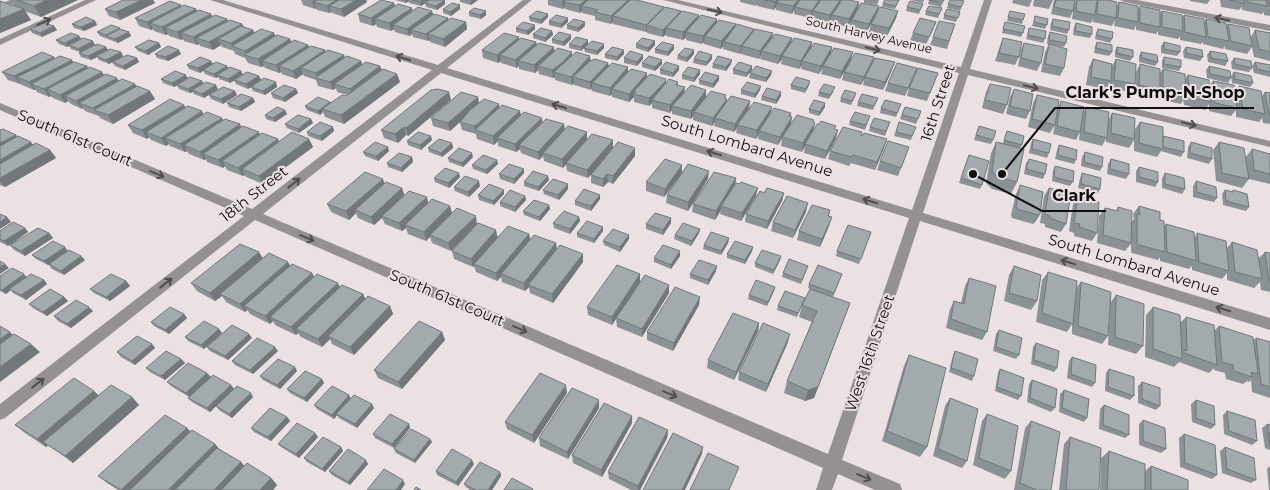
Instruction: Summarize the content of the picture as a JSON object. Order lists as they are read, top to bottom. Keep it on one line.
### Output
{"streets":{"street":["South Harvey Avenue","16th Street","South 61st Court","South Lombard Avenue","18th Street","West 16th Street"]},"crossings":[["South Harvey Avenue","16th Street"],["16th Street","South Lombard Avenue"],["16th Street","West 16th Street"],["South 61st Court","18th Street"],["South 61st Court","West 16th Street"],["South Lombard Avenue","18th Street"],["South Lombard Avenue","West 16th Street"]],"one_way":["South Harvey Avenue","South 61st Court","South Lombard Avenue","18th Street"],"places":["Clark","Clark's Pump-N-Shop"]}
